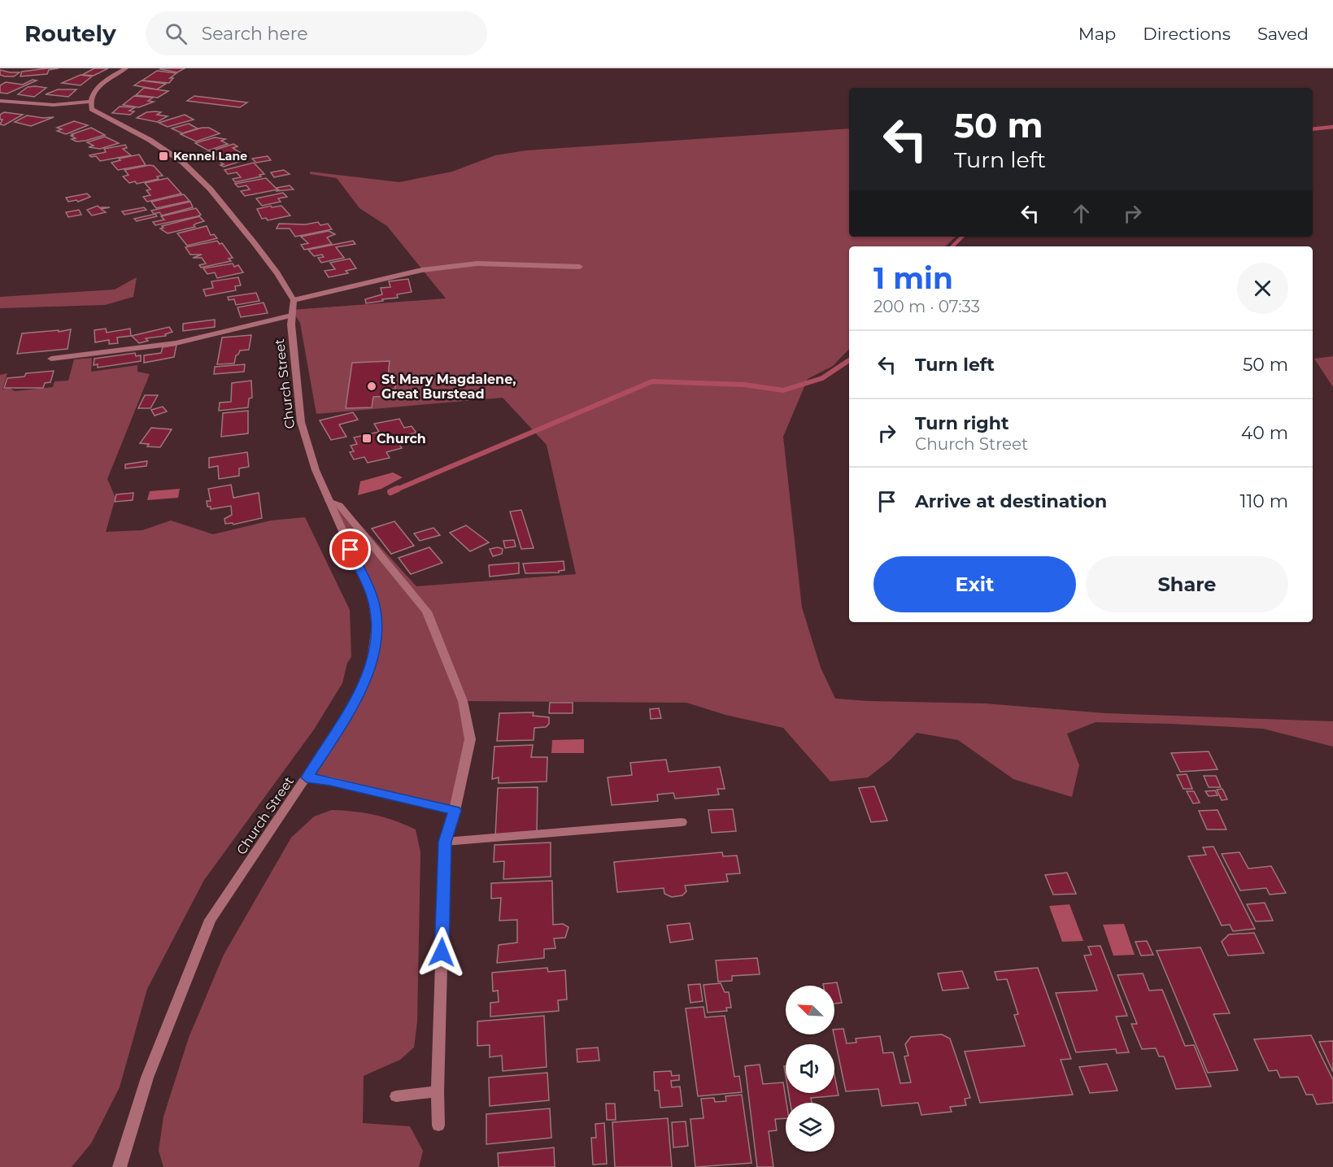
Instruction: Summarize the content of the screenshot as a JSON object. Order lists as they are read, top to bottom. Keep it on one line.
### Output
{"streets":{"street":["Church Street"]},"places":{"transit":["Kennel Lane","Church"],"other":["St Mary Magdalene, Great Burstead"]},"north":"top left","page":{"header":"Routely","search":"Search here","nav":["Map","Directions","Saved"],"turn":["50 m","Turn left"],"heading":["1 min","200 m · 07:33"],"list":[{"name":"Turn left","value":"50 m"},{"name":"Turn right","note":"Church Street","value":"40 m"},{"name":"Arrive at destination","value":"110 m"}],"buttons":["Exit","Share"]}}
